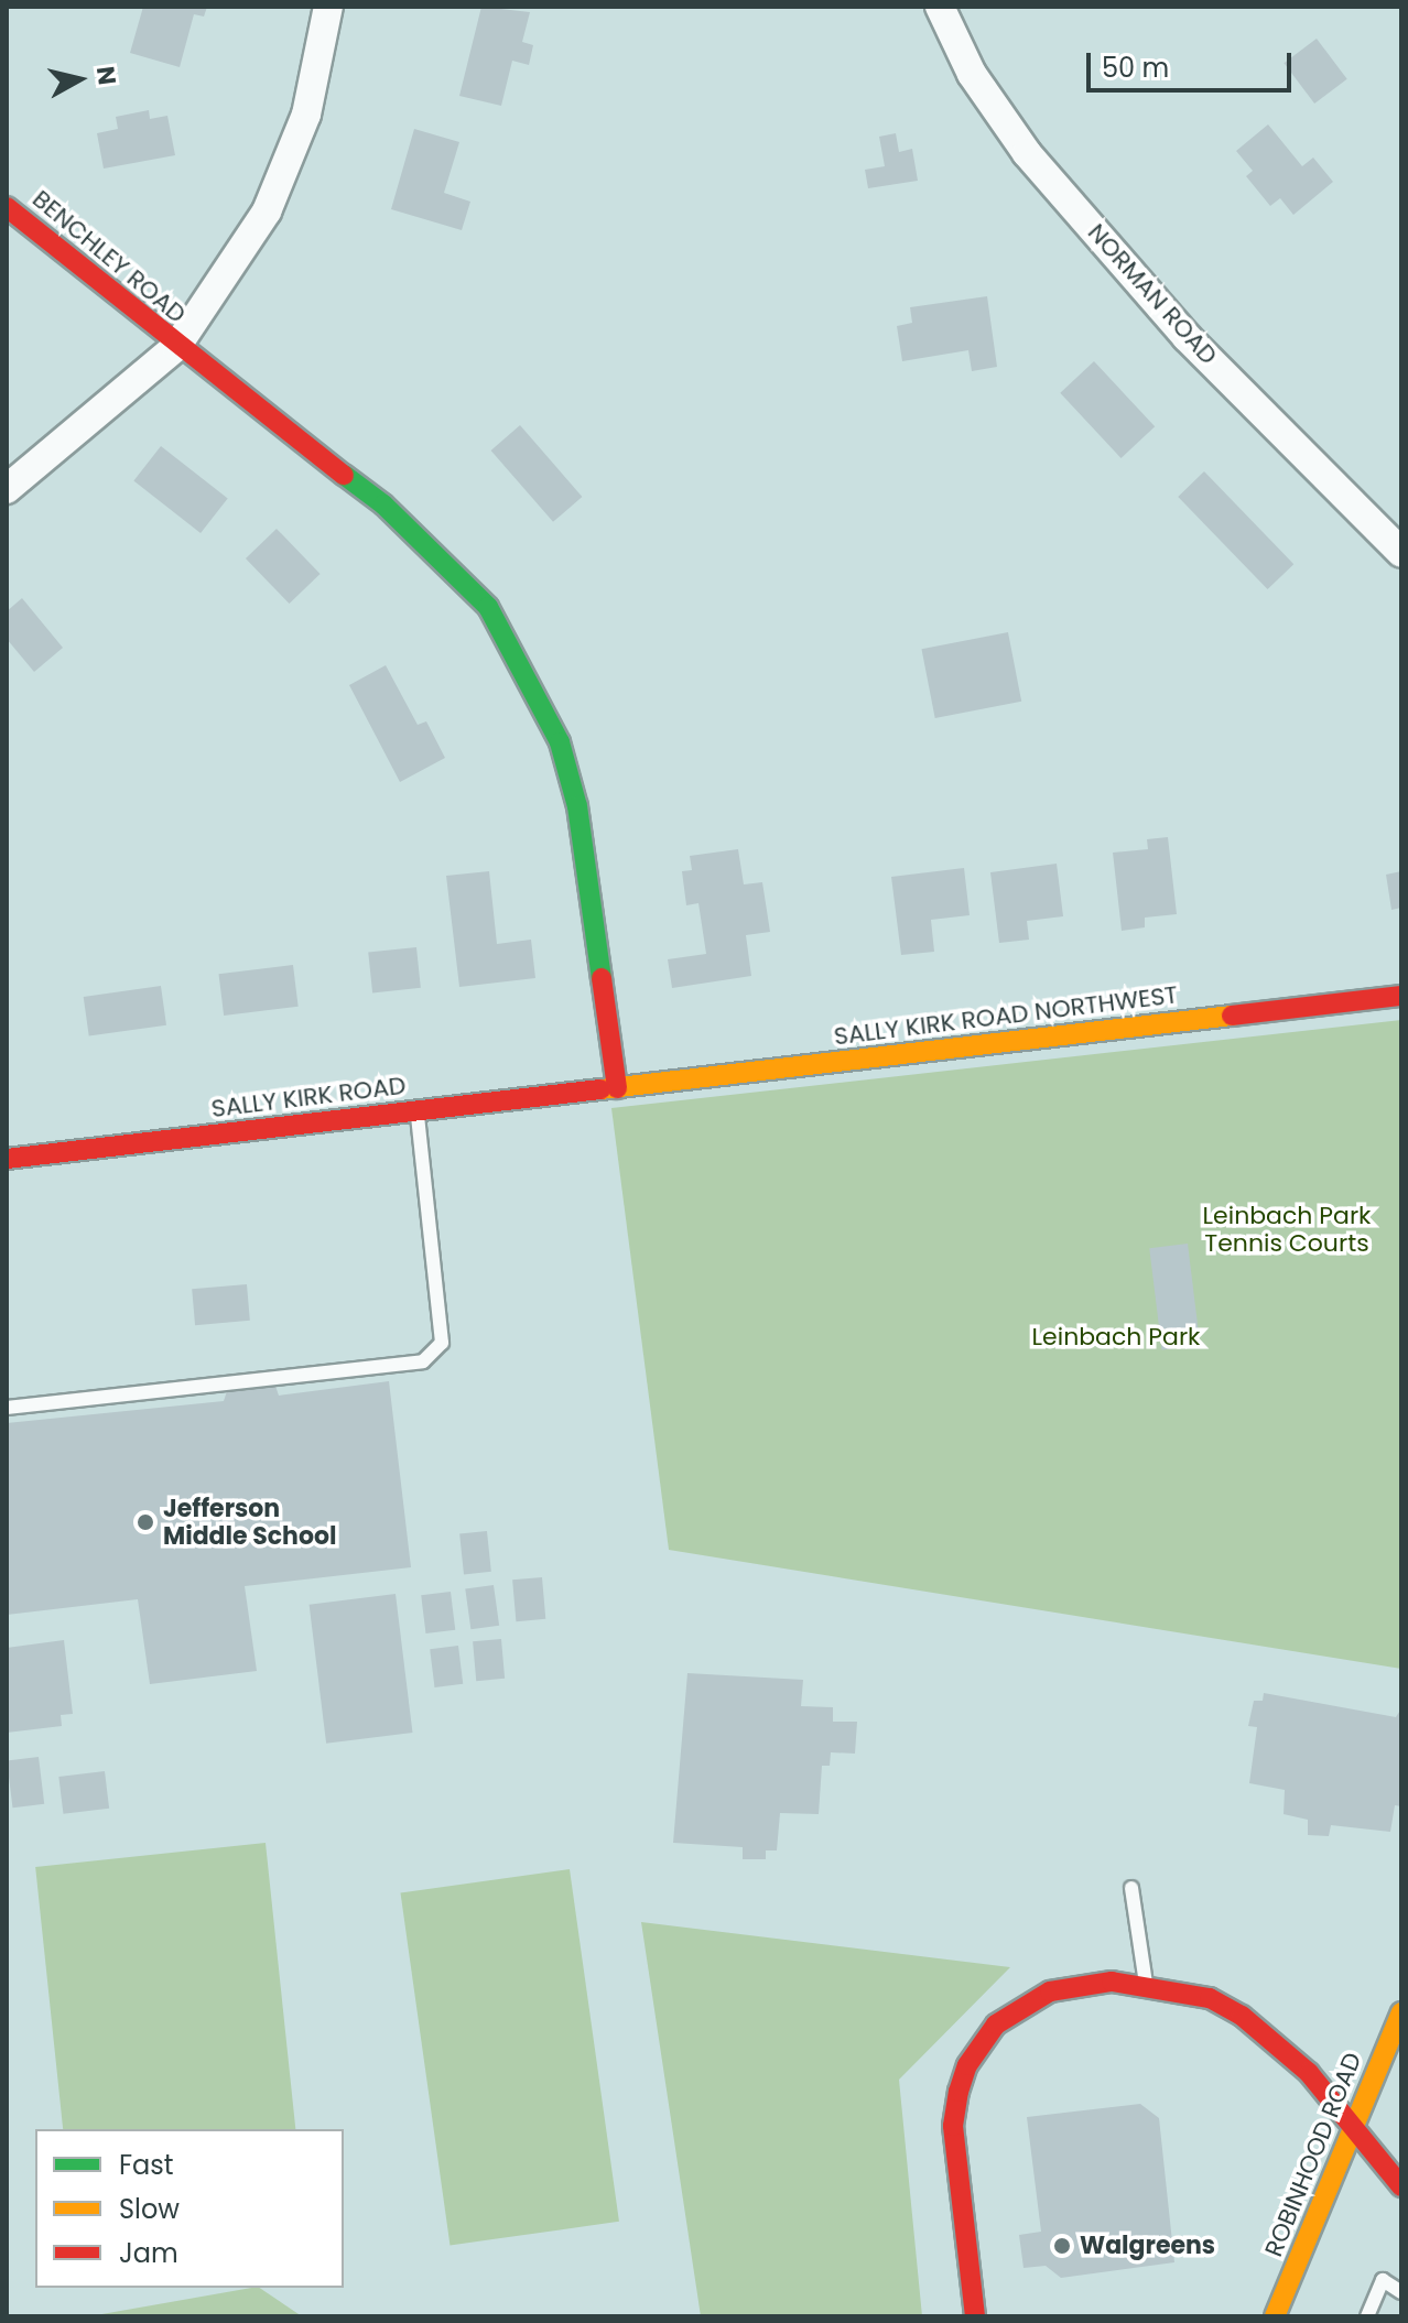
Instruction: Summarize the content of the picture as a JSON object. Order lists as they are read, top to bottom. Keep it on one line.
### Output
{"streets":{"street":["BENCHLEY ROAD","NORMAN ROAD","SALLY KIRK ROAD NORTHWEST","SALLY KIRK ROAD","ROBINHOOD ROAD"]},"crossings":[["BENCHLEY ROAD","SALLY KIRK ROAD NORTHWEST"],["BENCHLEY ROAD","SALLY KIRK ROAD"],["SALLY KIRK ROAD NORTHWEST","SALLY KIRK ROAD"]],"parks":["Leinbach Park Tennis Courts","Leinbach Park"],"places":["Jefferson Middle School","Walgreens"],"legend":["Fast","Slow","Jam"],"scale_bar":"50 m","north":"right"}
